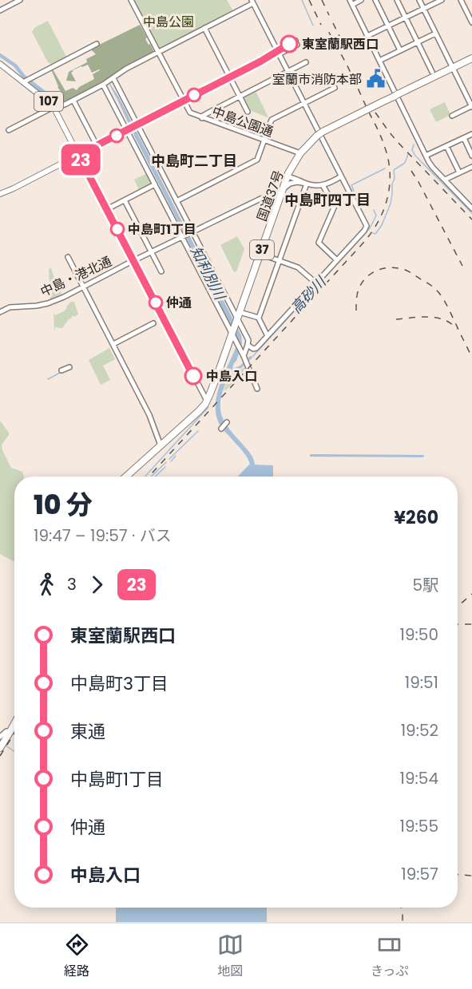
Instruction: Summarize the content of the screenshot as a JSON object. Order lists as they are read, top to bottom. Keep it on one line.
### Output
{"streets":{"highway":["国道37号","37"],"main road":["107"],"street":["中島公園通","中島・港北通"]},"crossings":[["中島公園通","国道37号"]],"districts":["中島町二丁目","中島町四丁目"],"water":["知利別川","高砂川"],"parks":["中島公園"],"places":{"other":["東室蘭駅西口","中島町1丁目","仲通","中島入口"],"public building":["室蘭市消防本部"]},"lines":["bus line 23"],"page":{"on_map":"23","heading":["10 分","19:47 – 19:57 · バス","¥260"],"legs":["3","23","5駅"],"list":[{"name":"東室蘭駅西口","value":"19:50"},{"name":"中島町3丁目","value":"19:51"},{"name":"東通","value":"19:52"},{"name":"中島町1丁目","value":"19:54"},{"name":"仲通","value":"19:55"},{"name":"中島入口","value":"19:57"}],"tabs":["経路","地図","きっぷ"]}}
